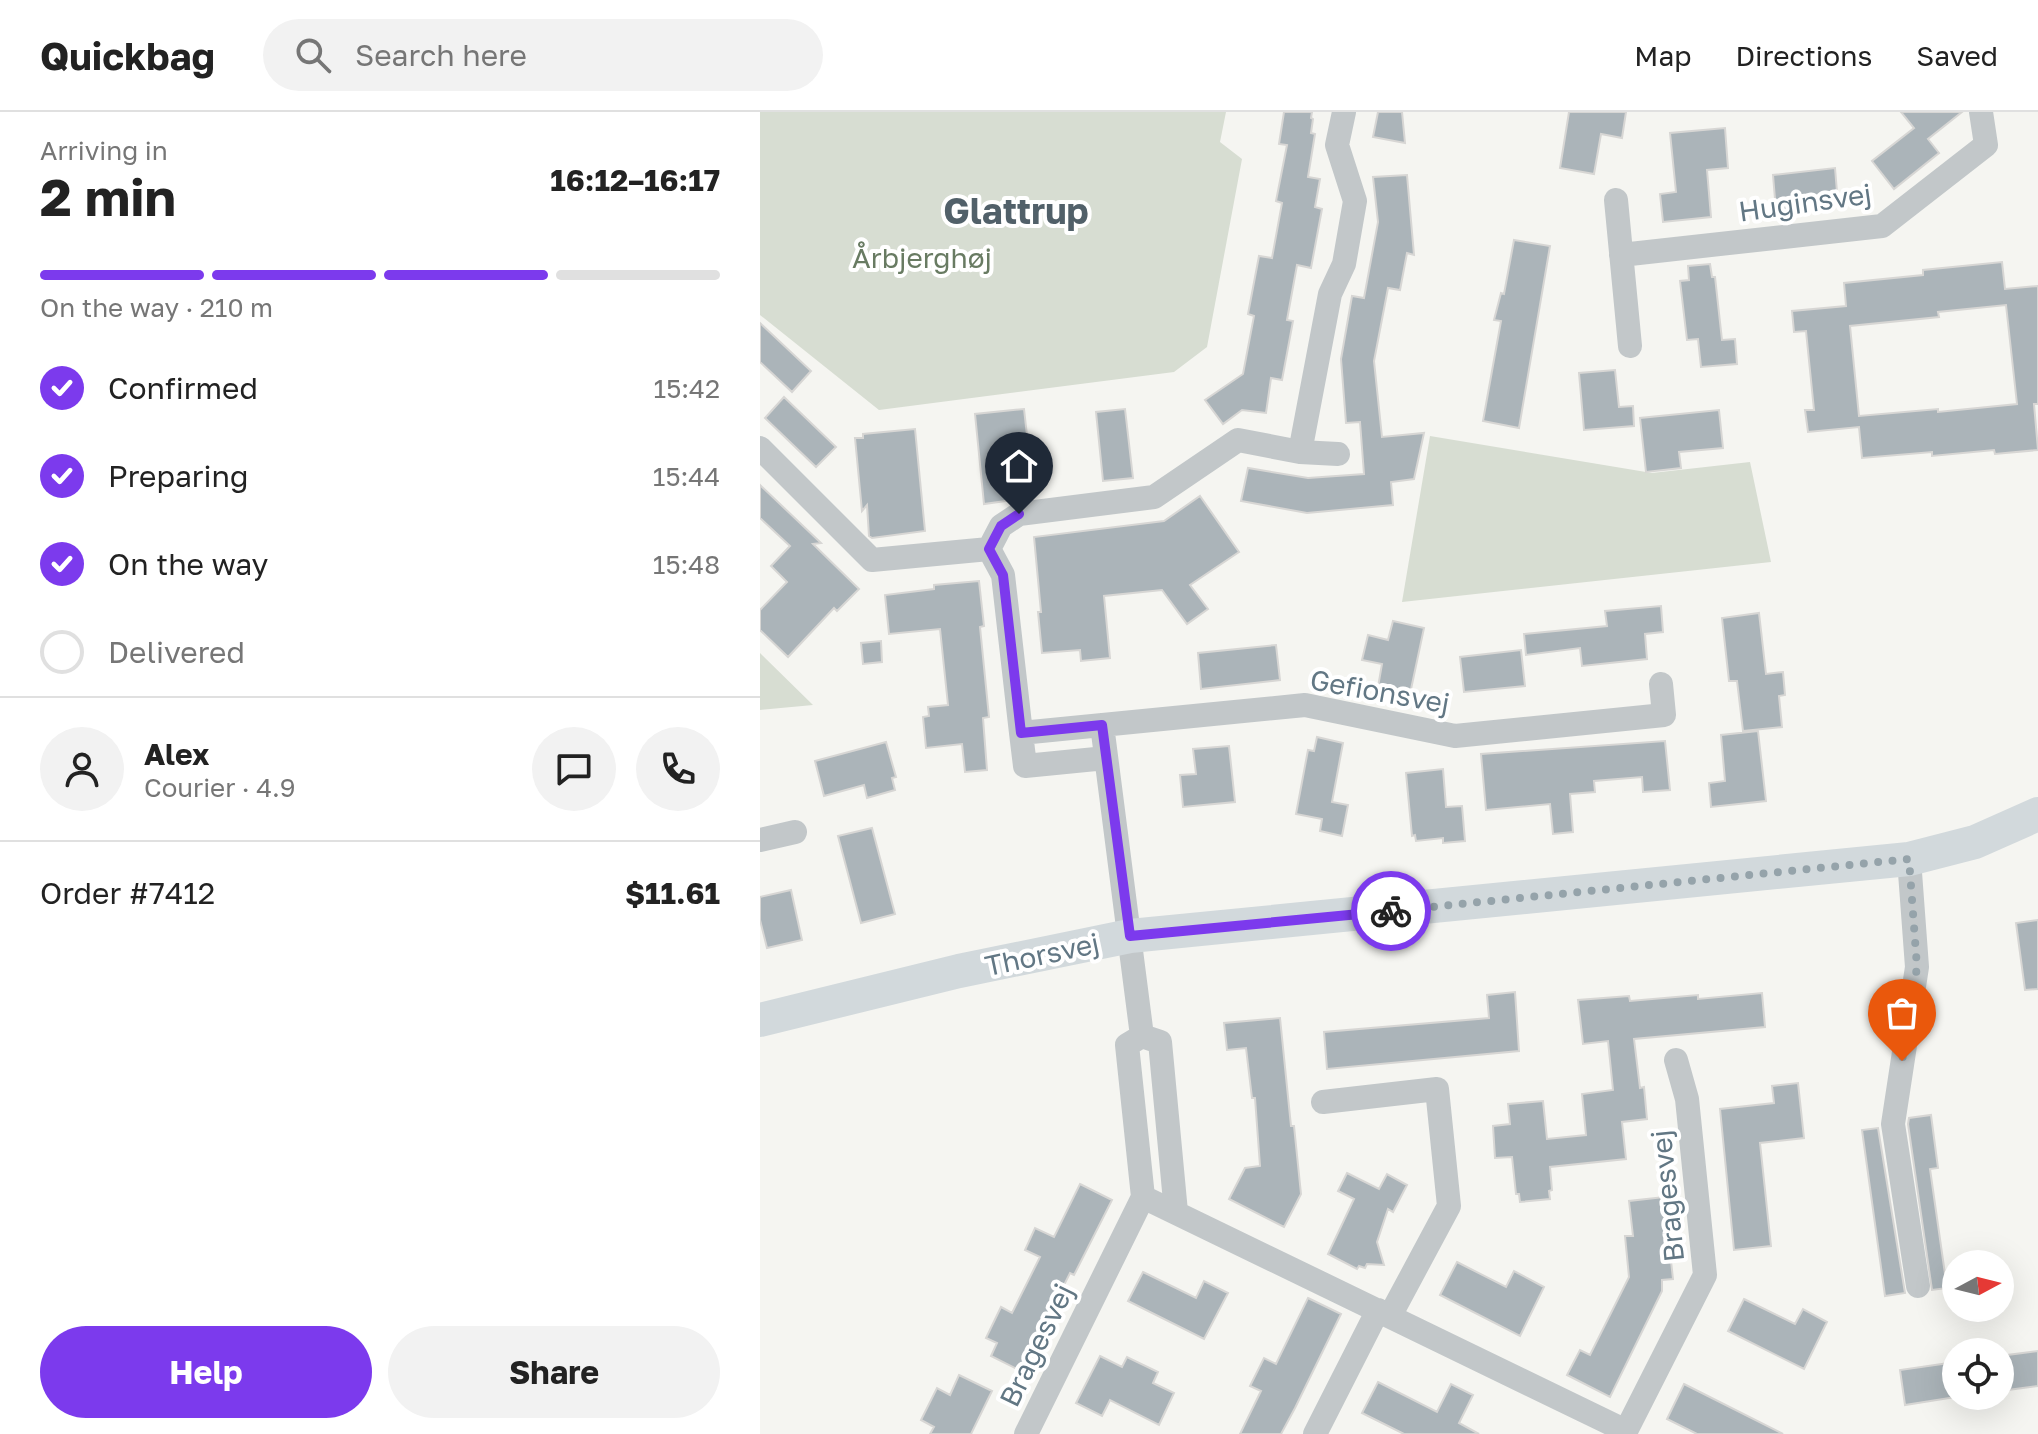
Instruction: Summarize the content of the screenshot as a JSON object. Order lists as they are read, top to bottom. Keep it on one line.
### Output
{"streets":{"street":["Huginsvej","Gefionsvej","Thorsvej","Bragesvej"]},"districts":["Glattrup"],"parks":["Årbjerghøj"],"north":"right","page":{"header":"Quickbag","search":"Search here","nav":["Map","Directions","Saved"],"heading":["2 min","Arriving in","16:12–16:17"],"panel":["Alex","Courier · 4.9","Order #7412","$11.61"],"bar":"On the way · 210 m","list":[["Confirmed","15:42"],["Preparing","15:44"],["On the way","15:48"],"Delivered"],"buttons":["Help","Share"]}}
